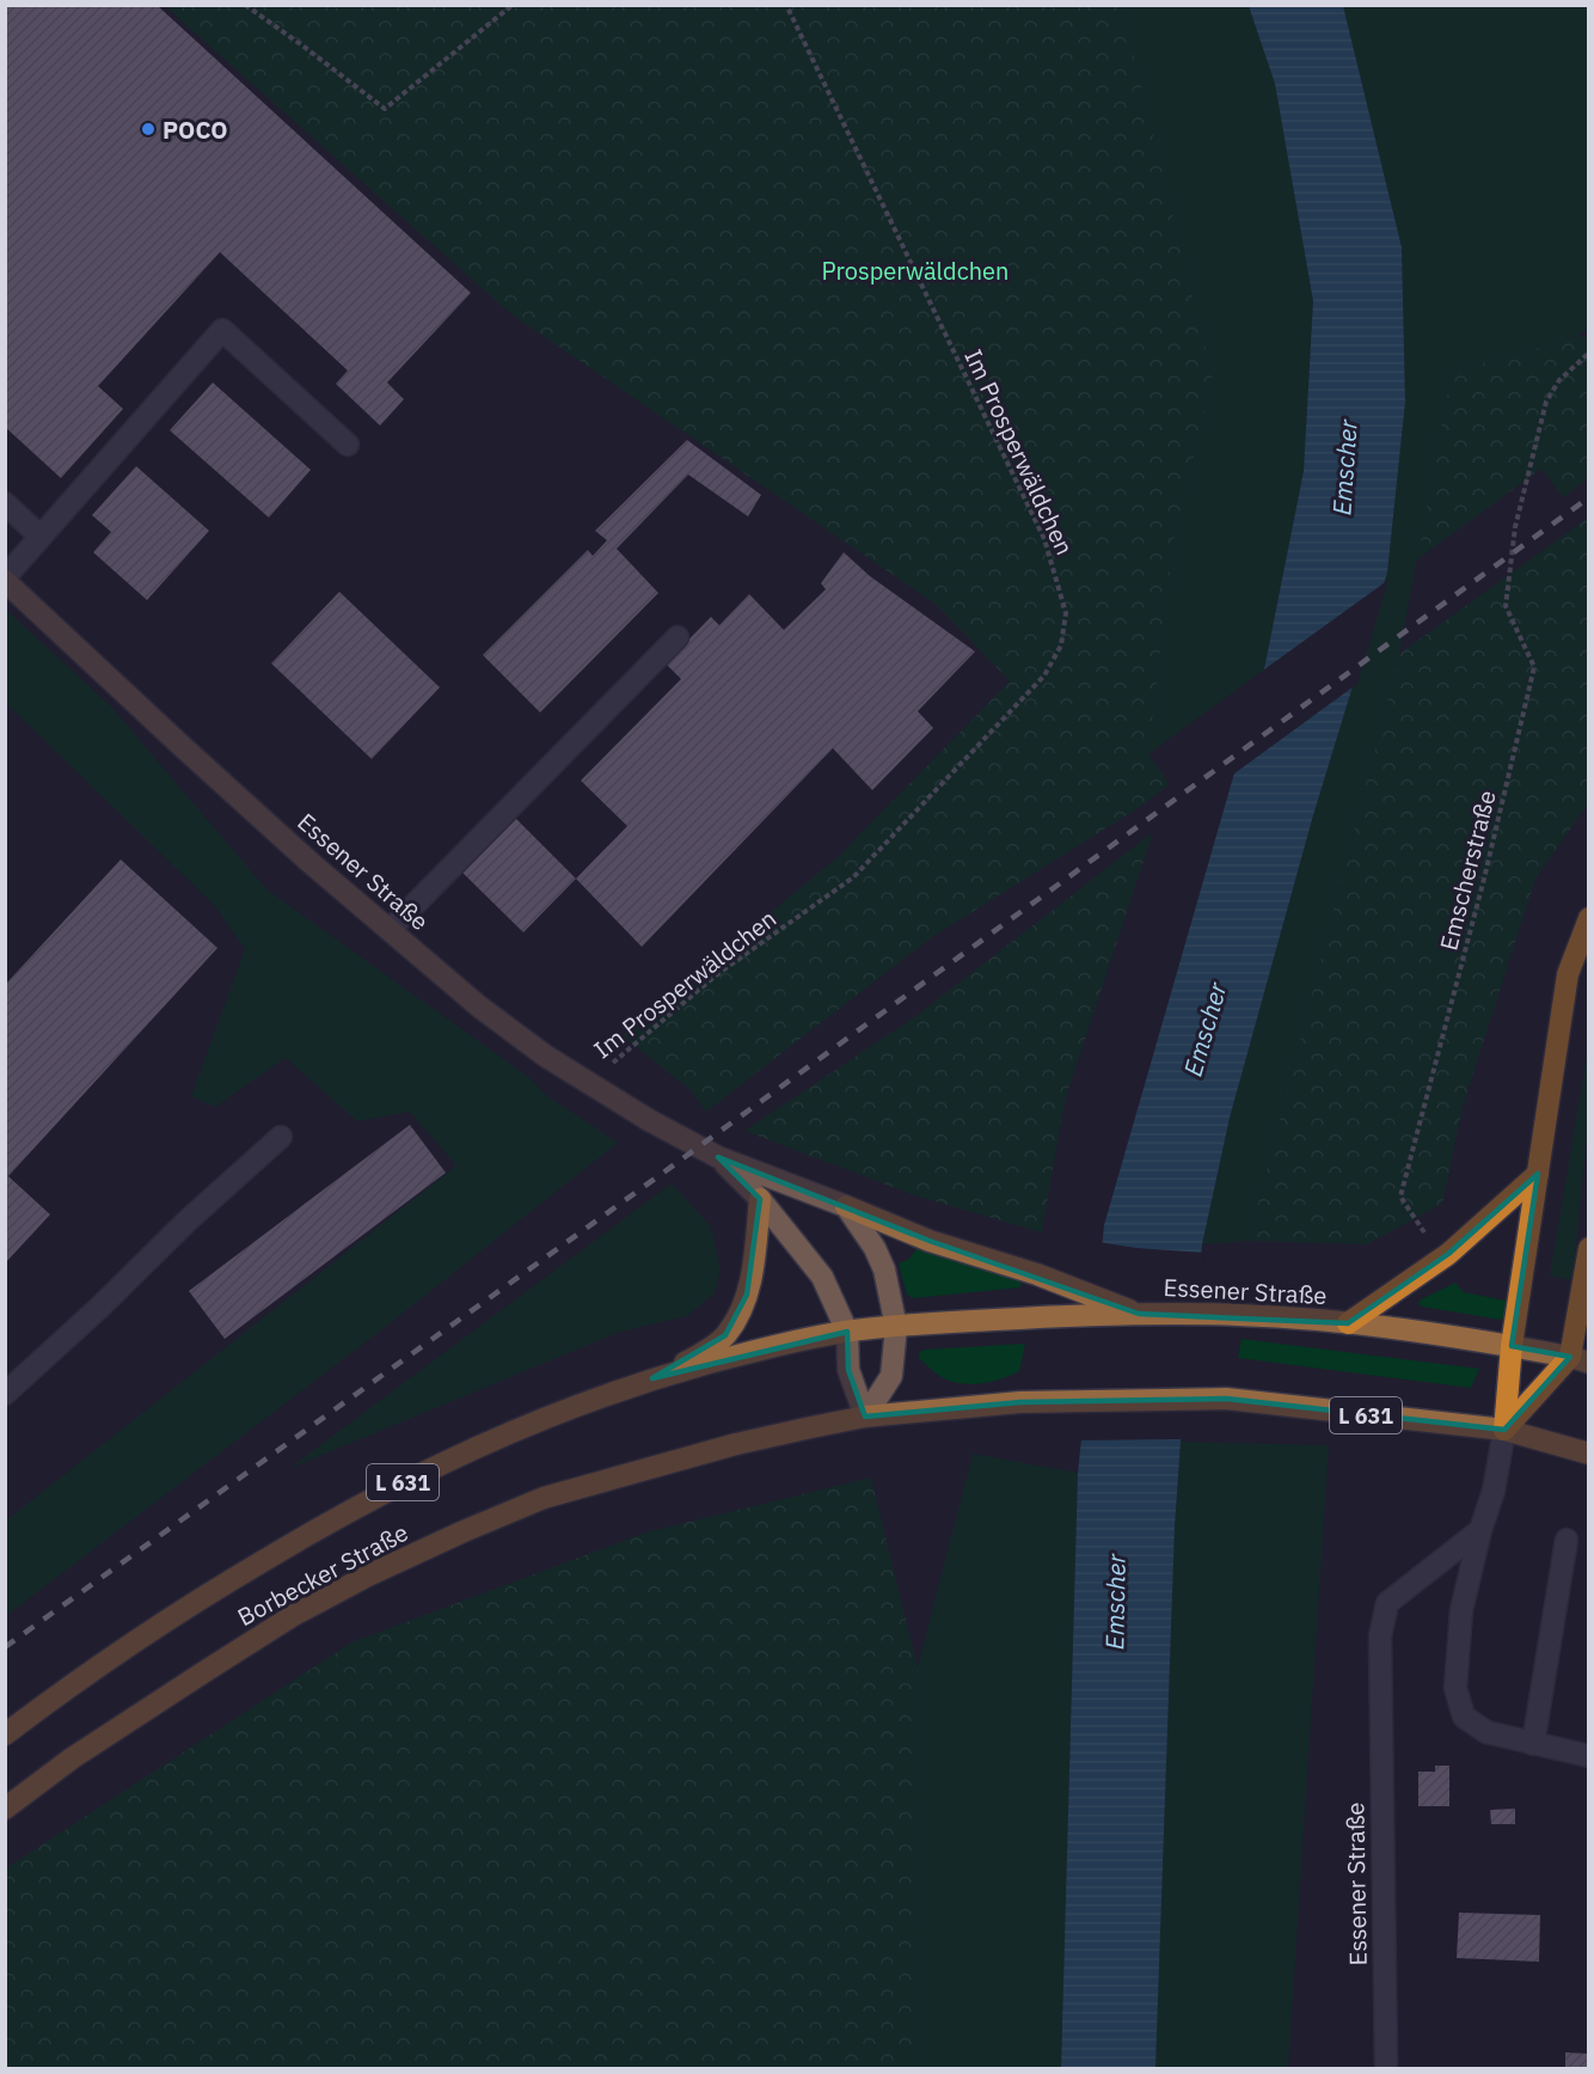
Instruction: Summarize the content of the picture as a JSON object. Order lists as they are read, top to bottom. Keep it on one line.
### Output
{"streets":{"main road":["Essener Straße","L 631","Borbecker Straße"],"path":["Im Prosperwäldchen","Emscherstraße"]},"crossings":[["Im Prosperwäldchen","Essener Straße"],["Essener Straße","L 631"],["Essener Straße","Borbecker Straße"],["L 631","Borbecker Straße"]],"water":["Emscher"],"parks":["Prosperwäldchen"],"places":["POCO"]}
